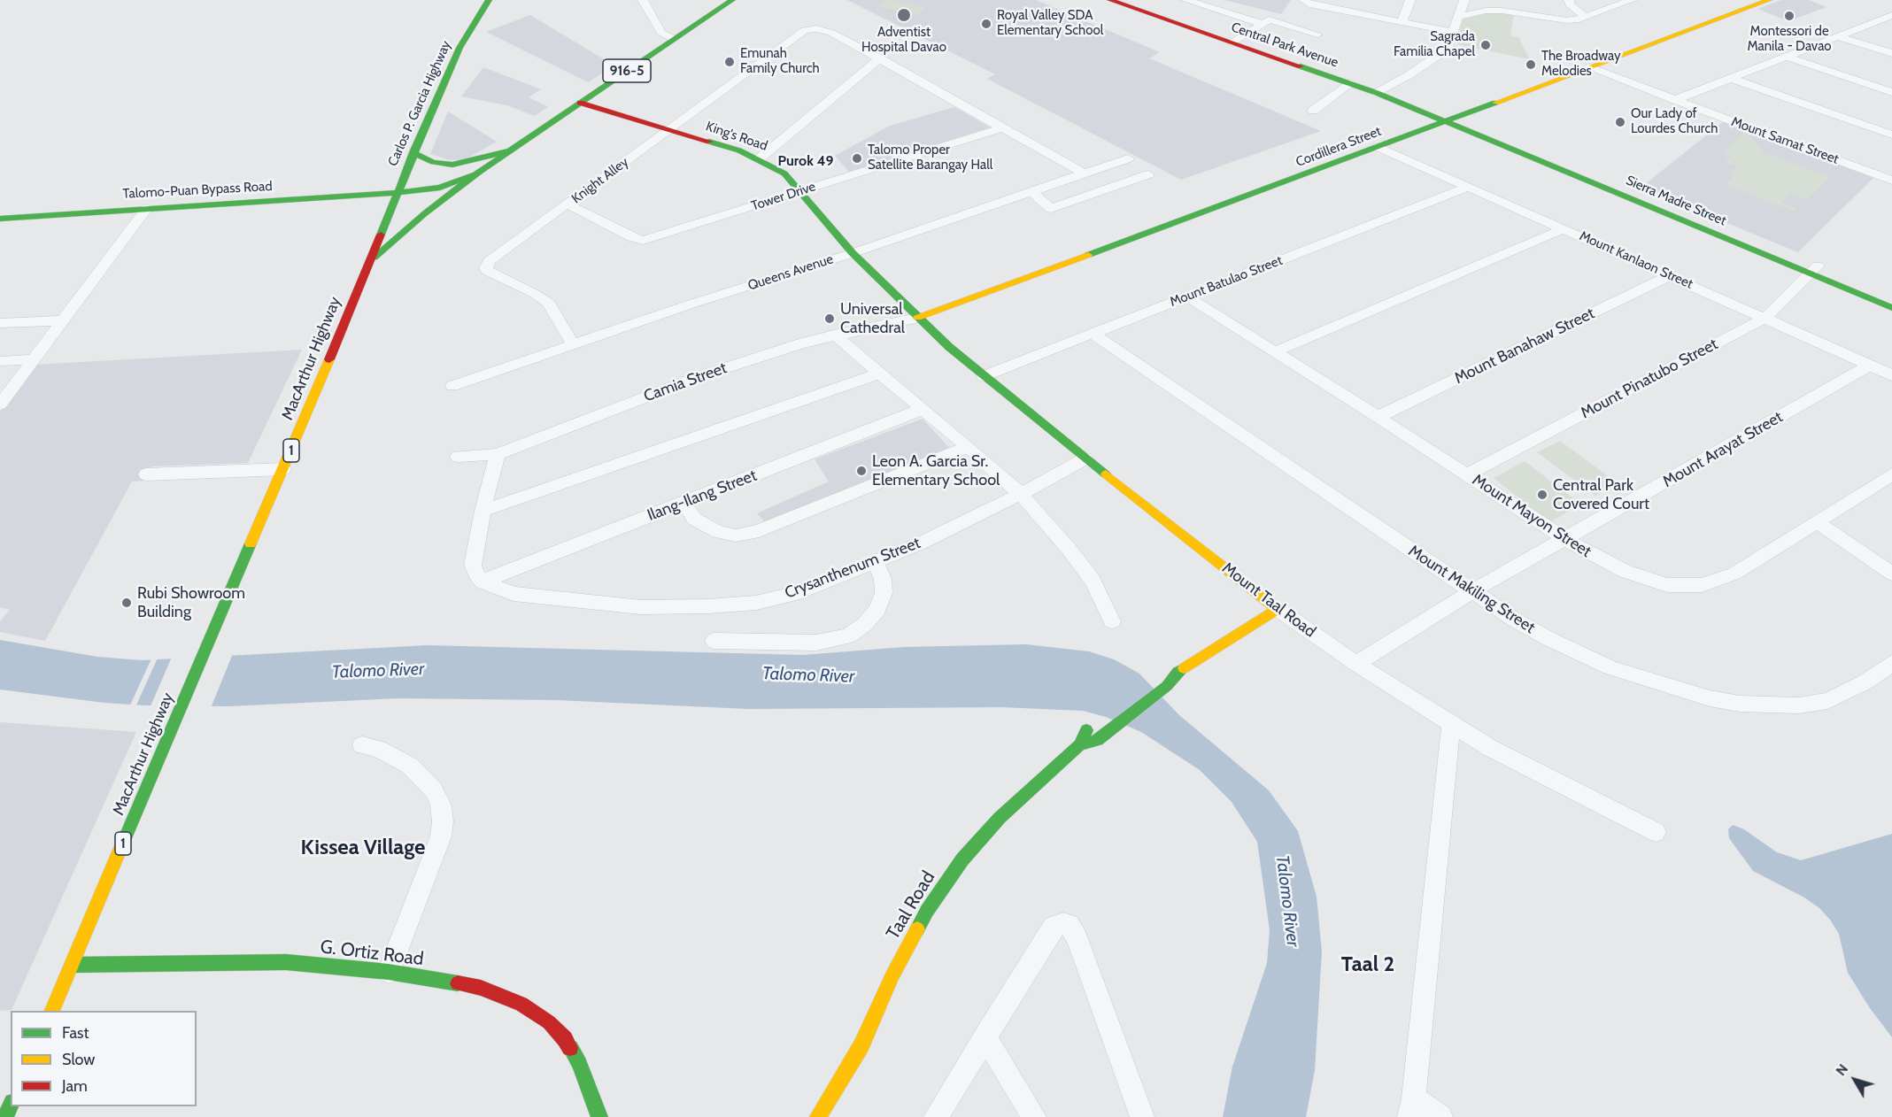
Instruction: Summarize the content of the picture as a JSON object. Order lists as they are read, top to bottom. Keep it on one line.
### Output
{"streets":{"main road":["Central Park Avenue","916-5","Carlos P. Garcia Highway","King's Road","Cordillera Street","Talomo-Puan Bypass Road","Sierra Madre Street","MacArthur Highway","1","Mount Taal Road","Taal Road","G. Ortiz Road"],"street":["Mount Samat Street","Knight Alley","Tower Drive","Mount Kanlaon Street","Queens Avenue","Mount Batulao Street","Mount Banahaw Street","Mount Pinatubo Street","Camia Street","Mount Arayat Street","Ilang-Ilang Street","Mount Mayon Street","Crysanthenum Street","Mount Makiling Street"]},"crossings":[["Central Park Avenue","Cordillera Street"],["Central Park Avenue","Sierra Madre Street"],["916-5","Carlos P. Garcia Highway"],["916-5","King's Road"],["916-5","Talomo-Puan Bypass Road"],["916-5","MacArthur Highway"],["Carlos P. Garcia Highway","Talomo-Puan Bypass Road"],["Carlos P. Garcia Highway","MacArthur Highway"],["King's Road","Cordillera Street"],["King's Road","Knight Alley"],["King's Road","Tower Drive"],["King's Road","Queens Avenue"],["King's Road","Camia Street"],["King's Road","Mount Taal Road"],["Mount Samat Street","Cordillera Street"],["Cordillera Street","Sierra Madre Street"],["Cordillera Street","Mount Kanlaon Street"],["Cordillera Street","Camia Street"],["Cordillera Street","Mount Taal Road"],["Knight Alley","Tower Drive"],["Knight Alley","Queens Avenue"],["Talomo-Puan Bypass Road","MacArthur Highway"],["Sierra Madre Street","Mount Pinatubo Street"],["Mount Kanlaon Street","Mount Batulao Street"],["Mount Kanlaon Street","Mount Banahaw Street"],["Mount Kanlaon Street","Mount Pinatubo Street"],["Mount Kanlaon Street","Mount Arayat Street"],["Mount Batulao Street","Mount Mayon Street"],["Mount Batulao Street","Mount Makiling Street"],["Mount Batulao Street","Mount Taal Road"],["Mount Banahaw Street","Mount Mayon Street"],["MacArthur Highway","G. Ortiz Road"],["Mount Pinatubo Street","Mount Mayon Street"],["Camia Street","Mount Taal Road"],["Mount Arayat Street","Mount Mayon Street"],["Mount Arayat Street","Mount Makiling Street"],["Mount Arayat Street","Mount Taal Road"],["Ilang-Ilang Street","Crysanthenum Street"],["Crysanthenum Street","Mount Taal Road"],["Mount Taal Road","Taal Road"]],"districts":["Purok 49","Kissea Village","Taal 2"],"water":["Talomo River"],"places":["Adventist Hospital Davao","Montessori de Manila - Davao","Royal Valley SDA Elementary School","Sagrada Familia Chapel","Emunah Family Church","The Broadway Melodies","Our Lady of Lourdes Church","Talomo Proper Satellite Barangay Hall","Universal Cathedral","Leon A. Garcia Sr. Elementary School","Central Park Covered Court","Rubi Showroom Building"],"legend":["Fast","Slow","Jam"],"north":"top left"}
